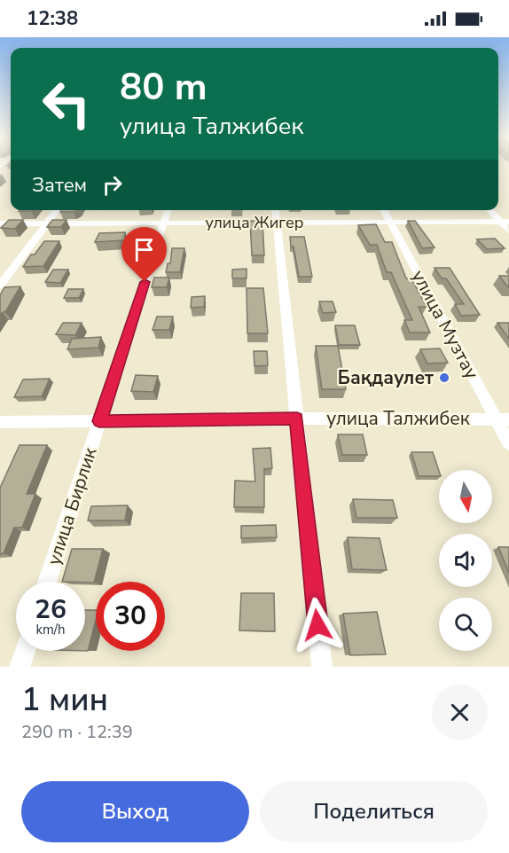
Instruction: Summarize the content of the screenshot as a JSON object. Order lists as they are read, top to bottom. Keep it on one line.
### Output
{"streets":{"street":["улица Жигер","улица Музтау","улица Талжибек","улица Бирлик"]},"crossings":[["улица Жигер","улица Музтау"],["улица Жигер","улица Бирлик"],["улица Музтау","улица Талжибек"],["улица Талжибек","улица Бирлик"]],"places":["Бақдаулет"],"north":"bottom","page":{"status":"12:38","turn":["80 m","улица Талжибек"],"then":"Затем","speed":"26 km/h","limit":"30","heading":["1 мин","290 m · 12:39"],"buttons":["Выход","Поделиться"]}}
